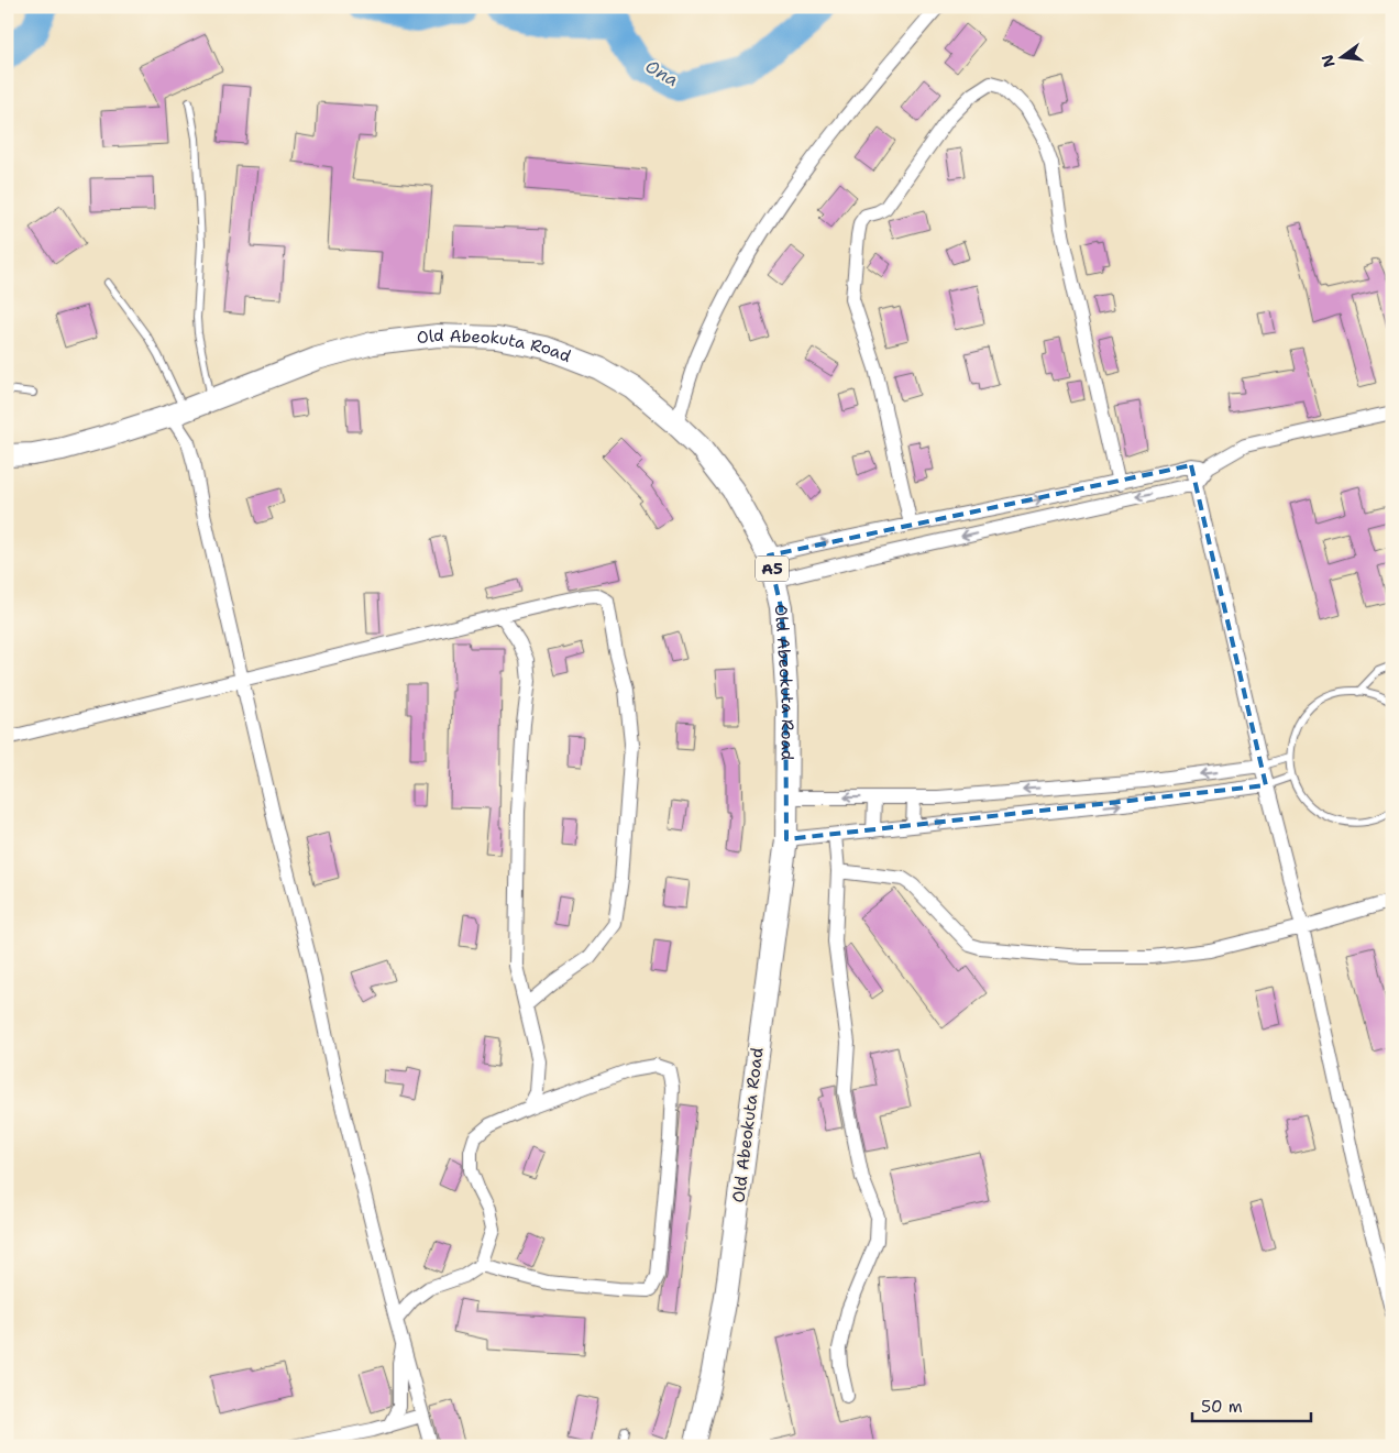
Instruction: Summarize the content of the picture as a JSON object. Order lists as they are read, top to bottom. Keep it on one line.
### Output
{"streets":{"highway":["Old Abeokuta Road","A5"]},"water":["Ona"],"scale_bar":"50 m","north":"left"}
